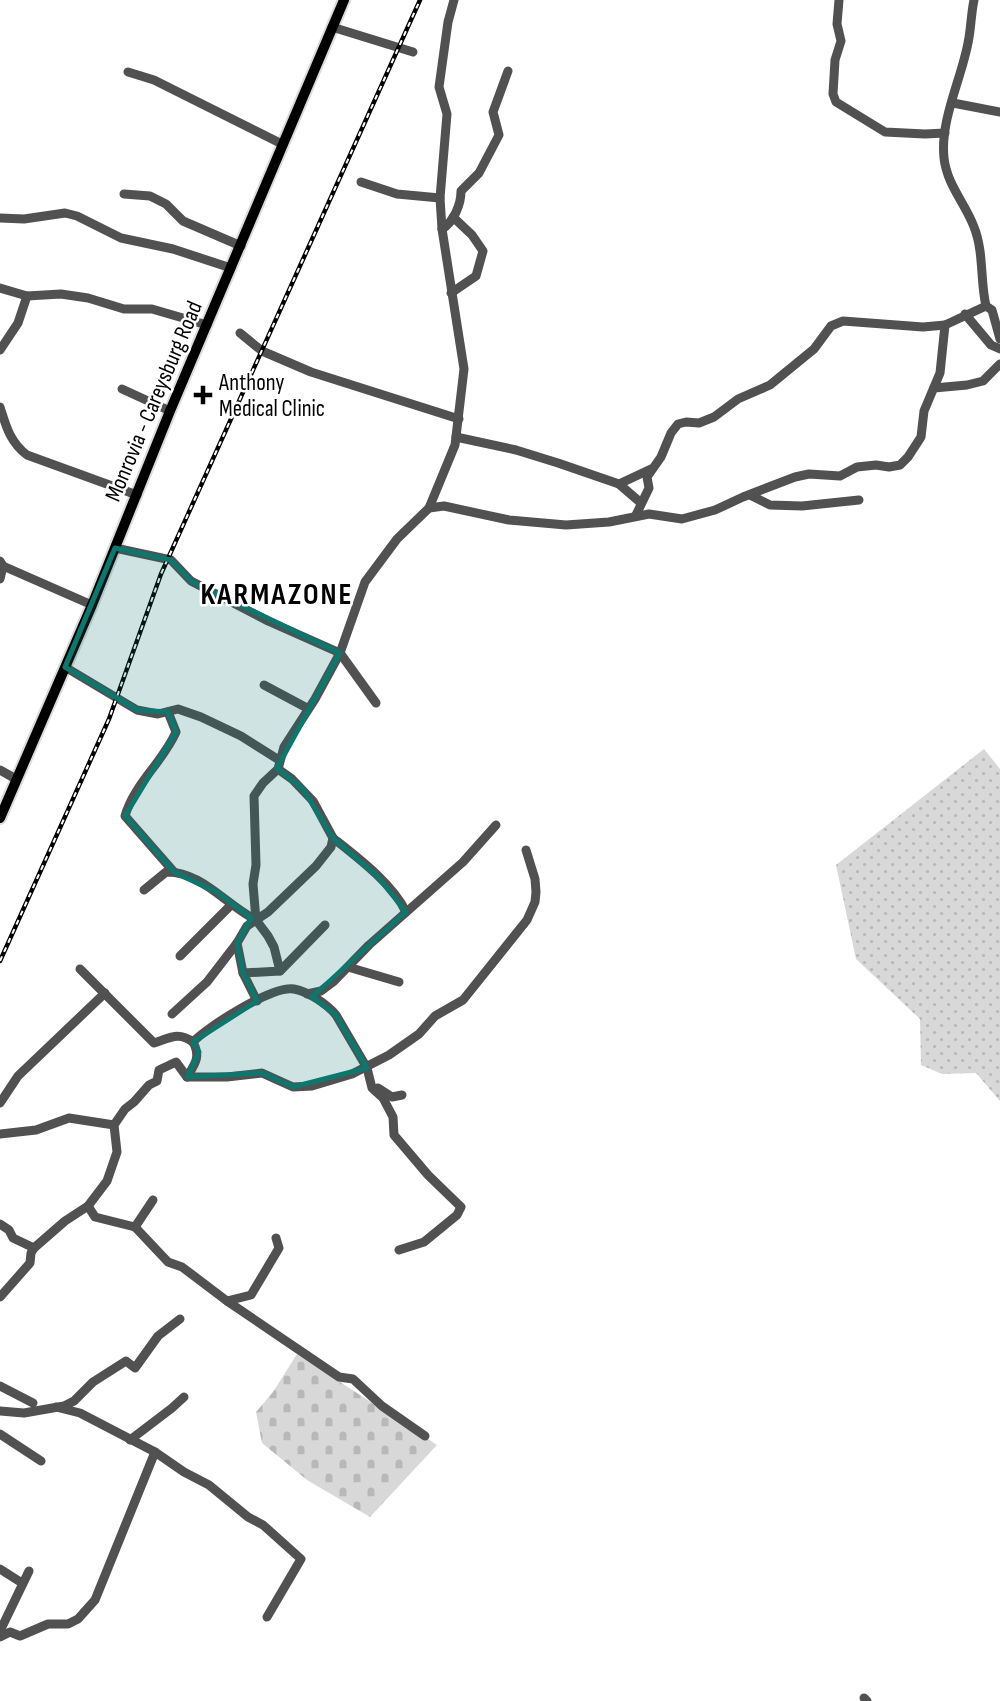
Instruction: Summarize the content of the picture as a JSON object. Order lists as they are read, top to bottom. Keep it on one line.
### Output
{"streets":{"main road":["Monrovia - Careysburg Road"]},"districts":["KARMAZONE"],"places":{"health":["Anthony Medical Clinic"]}}
